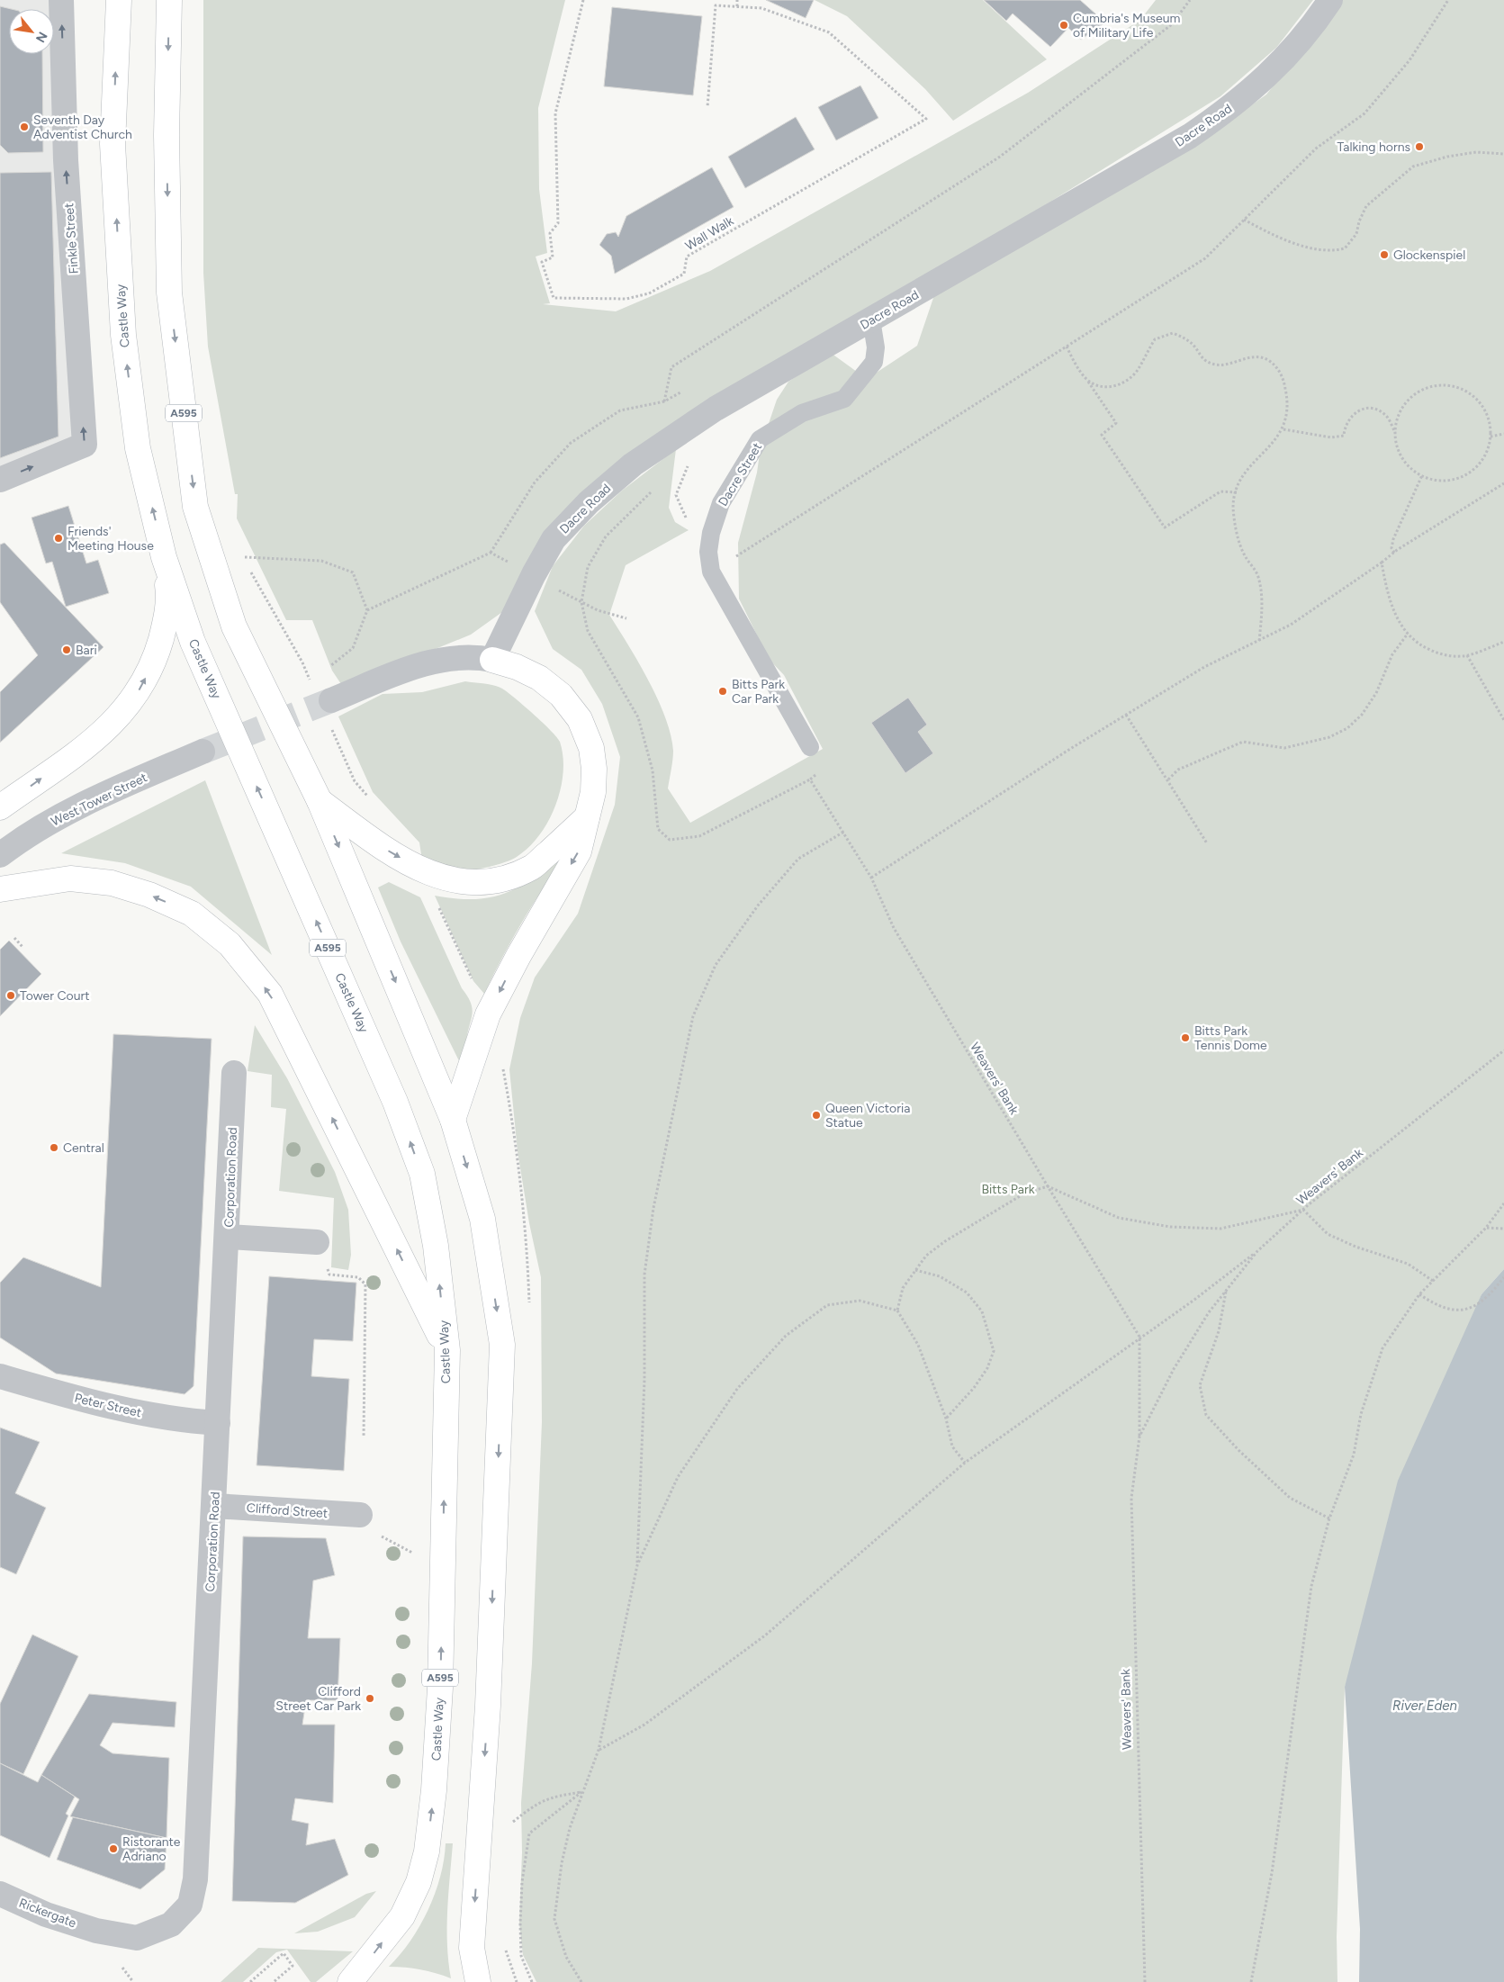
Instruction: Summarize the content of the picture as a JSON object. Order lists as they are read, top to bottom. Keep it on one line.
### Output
{"streets":{"main road":["Castle Way","A595"],"street":["Dacre Road","Finkle Street","West Tower Street","Corporation Road","Peter Street","Clifford Street","Rickergate"],"lane":["Dacre Street"],"path":["Wall Walk","Weavers' Bank"]},"crossings":[["Dacre Road","Dacre Street"],["Corporation Road","Peter Street"],["Corporation Road","Clifford Street"],["Corporation Road","Rickergate"]],"one_way":["Finkle Street"],"water":["River Eden"],"parks":["Bitts Park"],"places":["Cumbria's Museum of Military Life","Seventh Day Adventist Church","Talking horns","Glockenspiel","Friends' Meeting House","Bari","Bitts Park Car Park","Tower Court","Bitts Park Tennis Dome","Queen Victoria Statue","Central","Clifford Street Car Park","Ristorante Adriano"],"north":"bottom right"}
